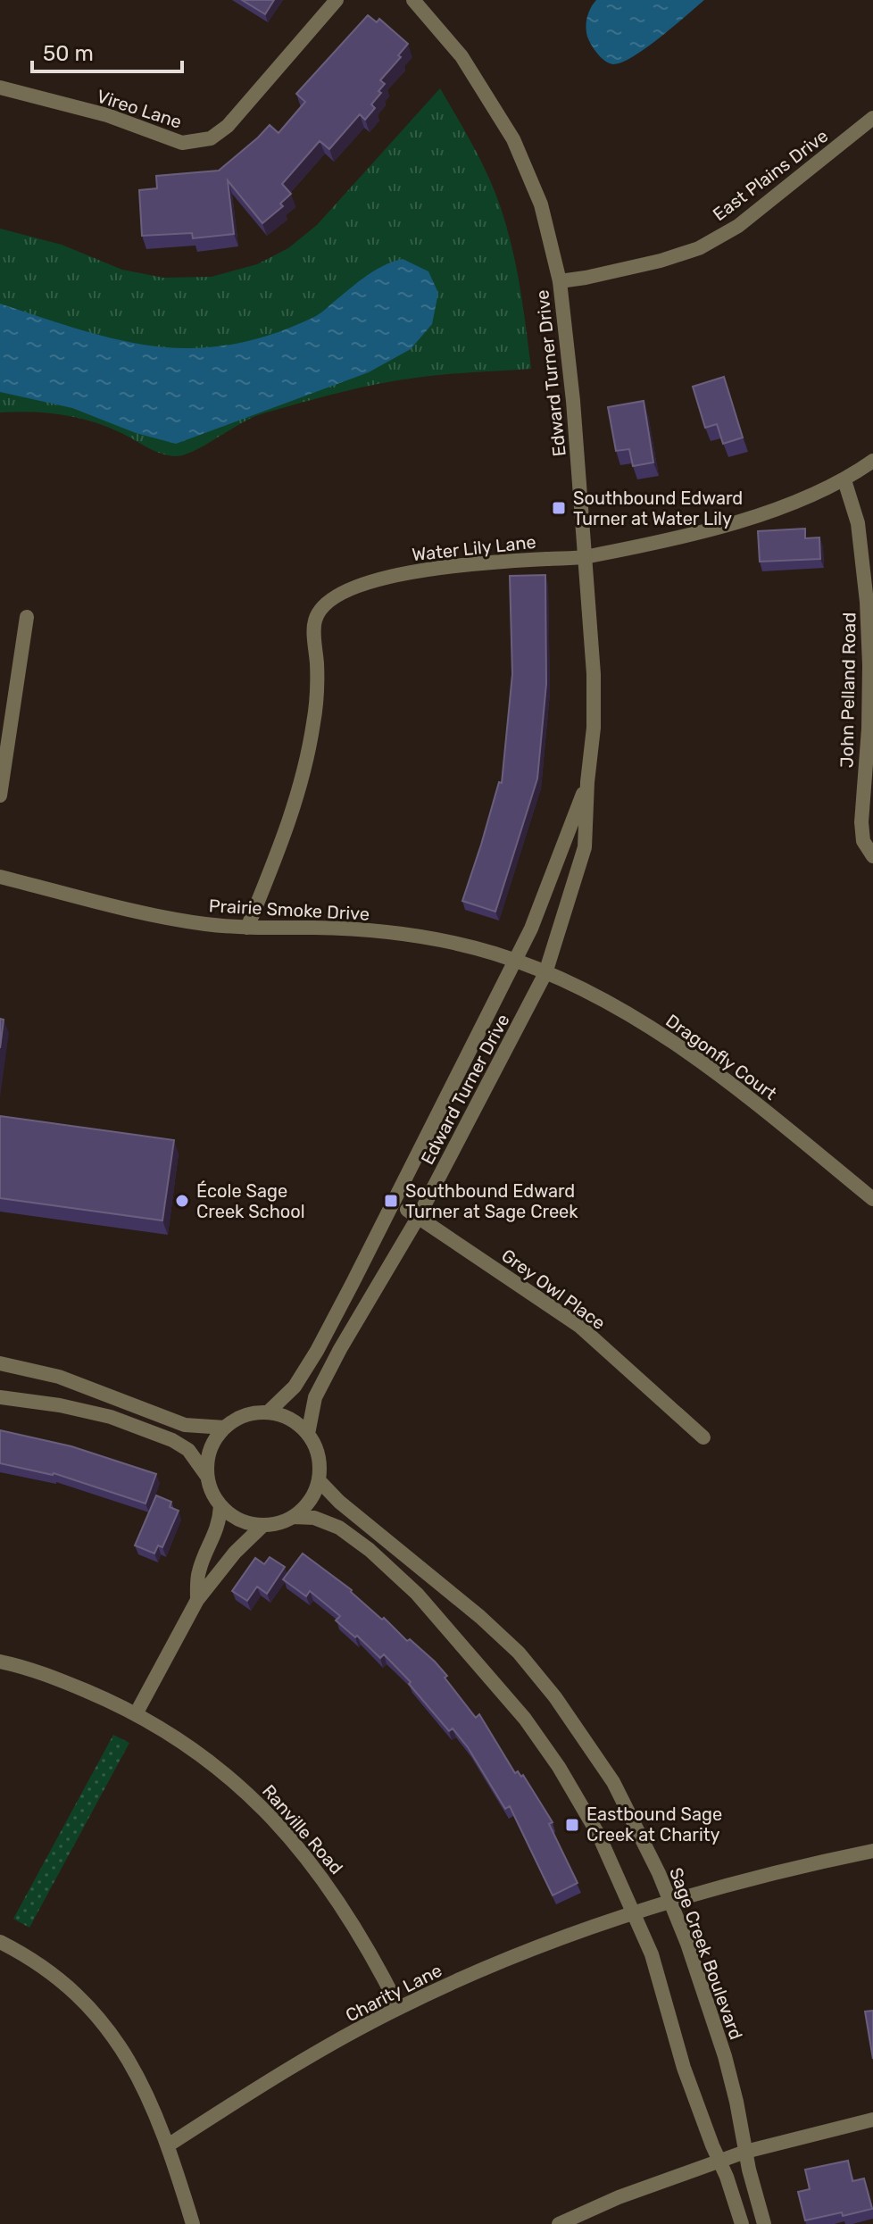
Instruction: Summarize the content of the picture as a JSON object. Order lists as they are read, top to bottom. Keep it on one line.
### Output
{"streets":{"street":["Vireo Lane","East Plains Drive","Edward Turner Drive","Water Lily Lane","John Pelland Road","Prairie Smoke Drive","Dragonfly Court","Grey Owl Place","Ranville Road","Sage Creek Boulevard","Charity Lane"]},"crossings":[["East Plains Drive","Edward Turner Drive"],["Edward Turner Drive","Water Lily Lane"],["Edward Turner Drive","Prairie Smoke Drive"],["Edward Turner Drive","Dragonfly Court"],["Edward Turner Drive","Grey Owl Place"],["Edward Turner Drive","Sage Creek Boulevard"],["Water Lily Lane","John Pelland Road"],["Water Lily Lane","Prairie Smoke Drive"],["Prairie Smoke Drive","Dragonfly Court"],["Ranville Road","Charity Lane"],["Sage Creek Boulevard","Charity Lane"]],"places":{"transit":["Southbound Edward Turner at Water Lily","Southbound Edward Turner at Sage Creek","Eastbound Sage Creek at Charity"],"other":["École Sage Creek School"]},"scale_bar":"50 m"}
